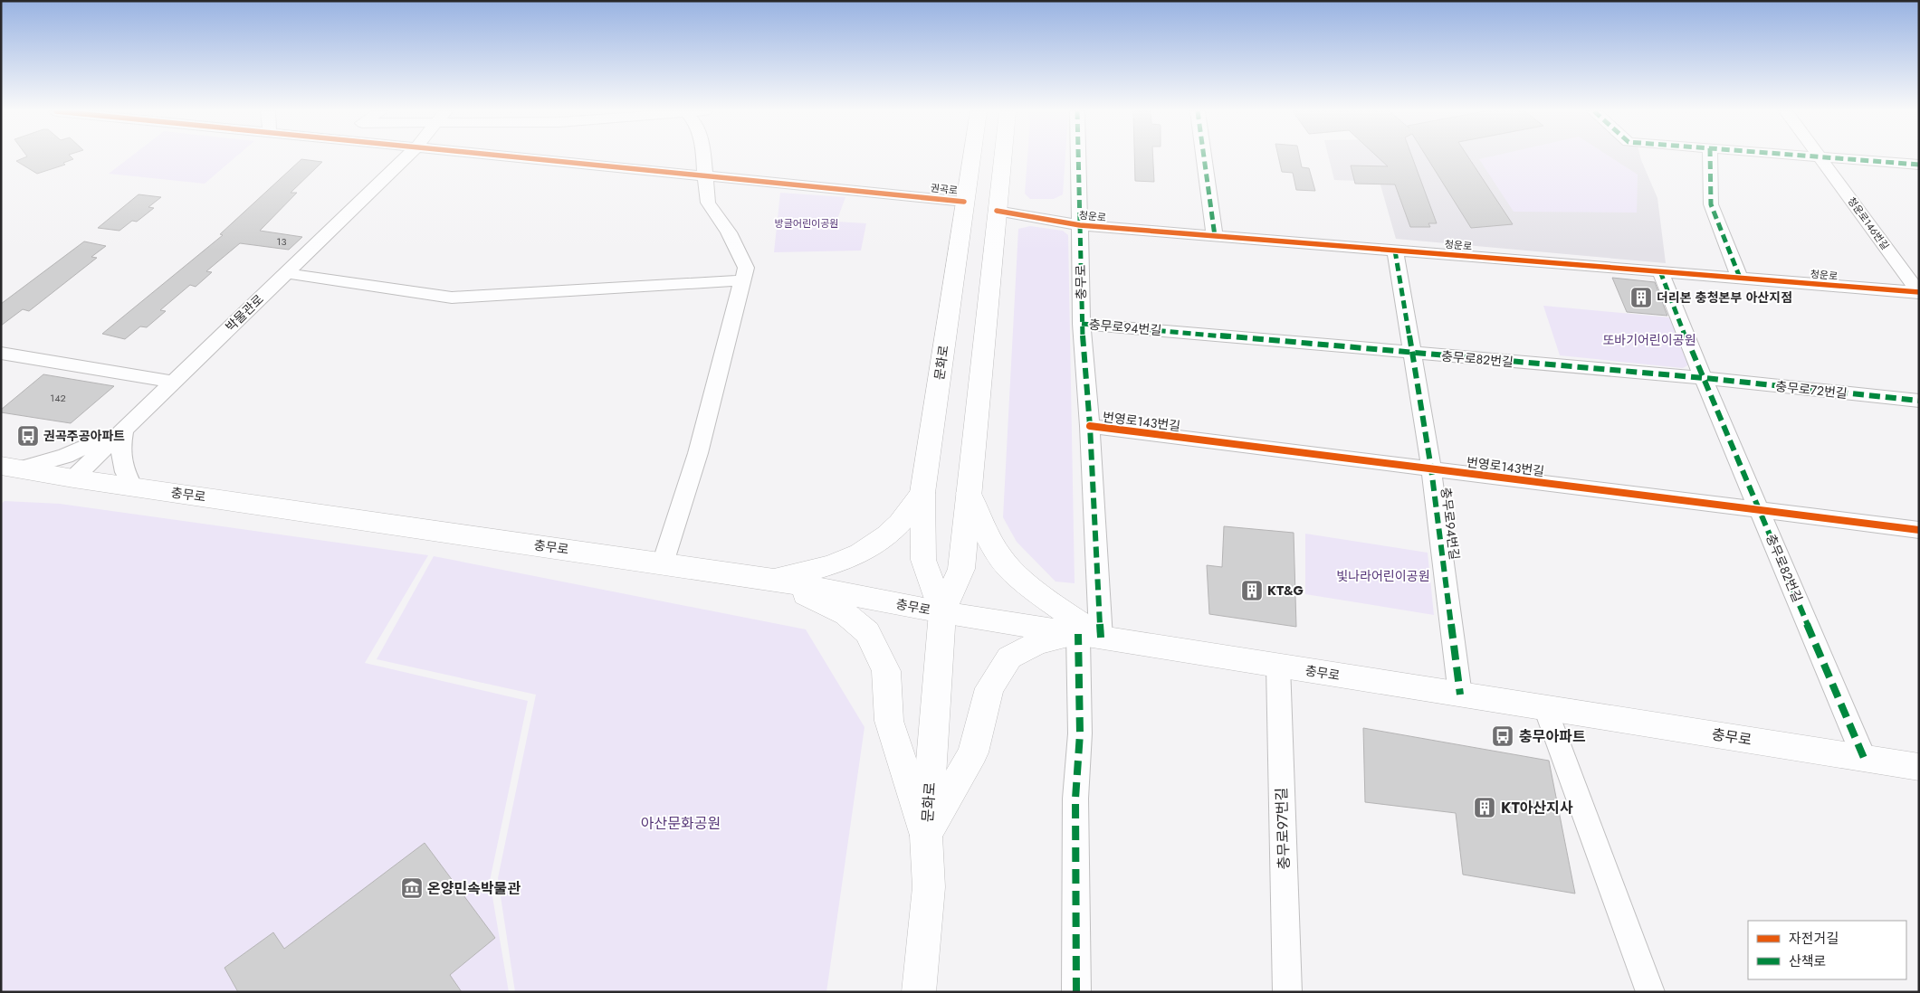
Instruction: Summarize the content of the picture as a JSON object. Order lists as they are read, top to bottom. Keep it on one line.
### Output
{"streets":{"main road":["충무로","문화로"],"street":["권곡로","청운로","청운로146번길","박물관로","충무로94번길","충무로82번길","충무로72번길","번영로143번길","충무로97번길"]},"crossings":[["권곡로","문화로"],["청운로","청운로146번길"],["청운로","충무로"],["청운로","충무로94번길"],["청운로","충무로82번길"],["청운로","문화로"],["충무로","박물관로"],["충무로","충무로94번길"],["충무로","충무로82번길"],["충무로","문화로"],["충무로","번영로143번길"],["충무로","충무로97번길"],["충무로94번길","충무로82번길"],["충무로94번길","번영로143번길"],["충무로82번길","충무로72번길"],["충무로82번길","번영로143번길"]],"parks":["방글어린이공원","또바기어린이공원","빛나라어린이공원","아산문화공원"],"places":{"building":["더리본 충청본부 아산지점","KT&G","KT아산지사"],"bus stop":["권곡주공아파트","충무아파트"],"museum":["온양민속박물관"]},"house_numbers":["13","142"],"legend":["자전거길","산책로"]}
